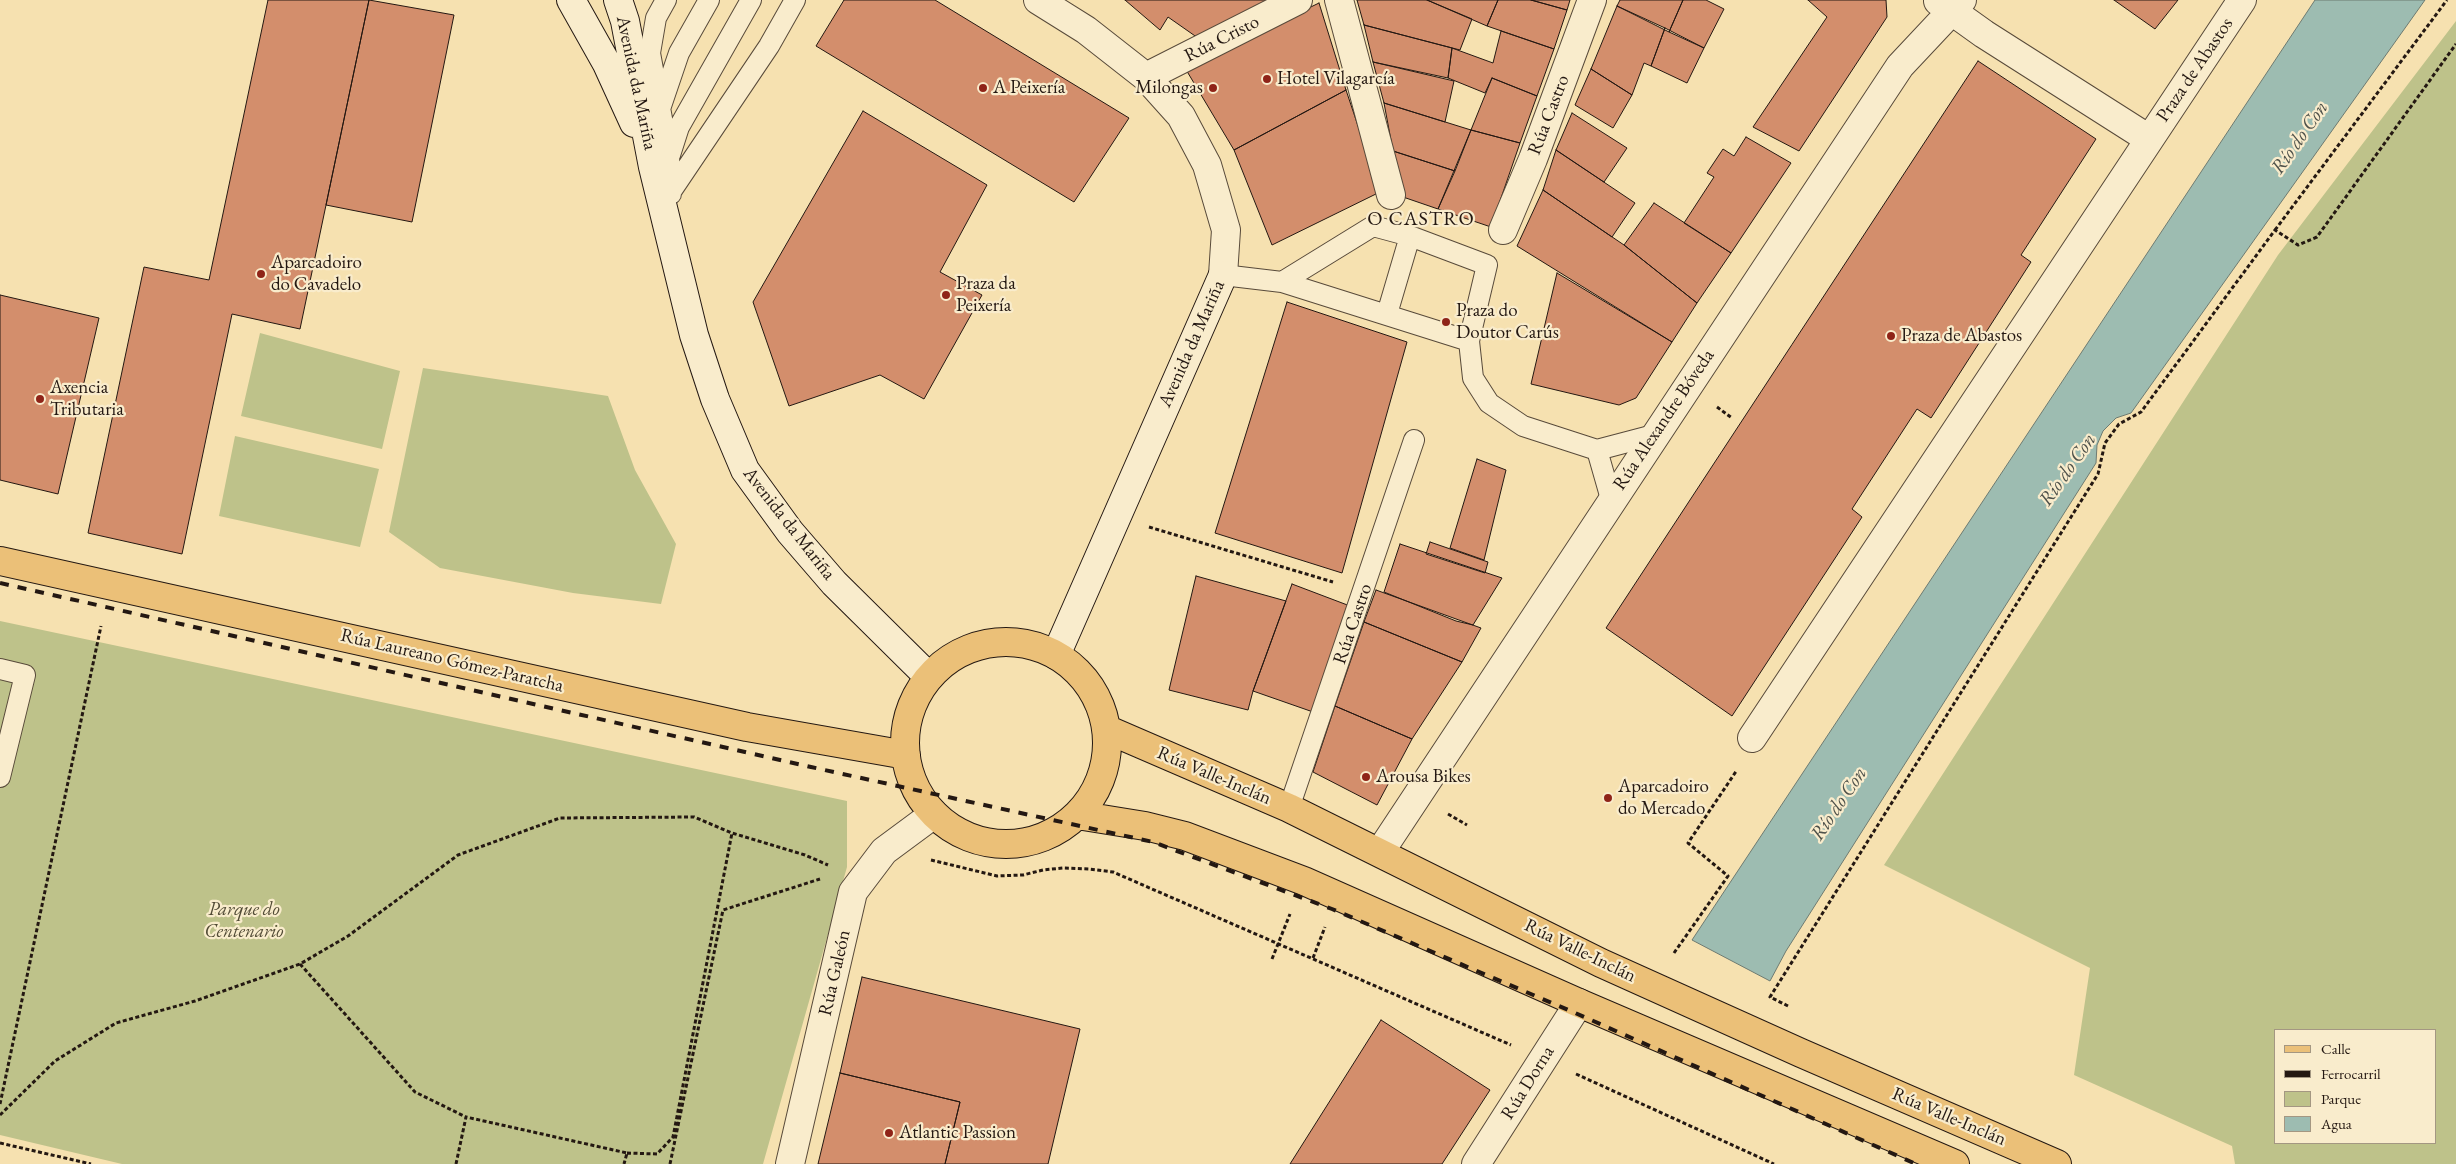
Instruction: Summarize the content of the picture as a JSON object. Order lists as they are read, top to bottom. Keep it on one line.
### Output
{"streets":{"main road":["Rúa Laureano Gómez-Paratcha","Rúa Valle-Inclán"],"street":["Rúa Cristo","Praza de Abastos","Avenida da Mariña","Rúa Castro","Rúa Alexandre Bóveda","Rúa Galeón","Rúa Dorna"]},"crossings":[["Rúa Cristo","Avenida da Mariña"],["Praza de Abastos","Rúa Alexandre Bóveda"],["Rúa Castro","Rúa Valle-Inclán"],["Rúa Alexandre Bóveda","Rúa Valle-Inclán"]],"districts":["O CASTRO"],"water":["Río do Con"],"parks":["Parque do Centenario"],"places":["Hotel Vilagarcía","A Peixería","Milongas","Aparcadoiro do Cavadelo","Praza da Peixería","Praza do Doutor Carús","Praza de Abastos","Axencia Tributaria","Arousa Bikes","Aparcadoiro do Mercado","Atlantic Passion"],"legend":["Calle","Ferrocarril","Parque","Agua"]}
